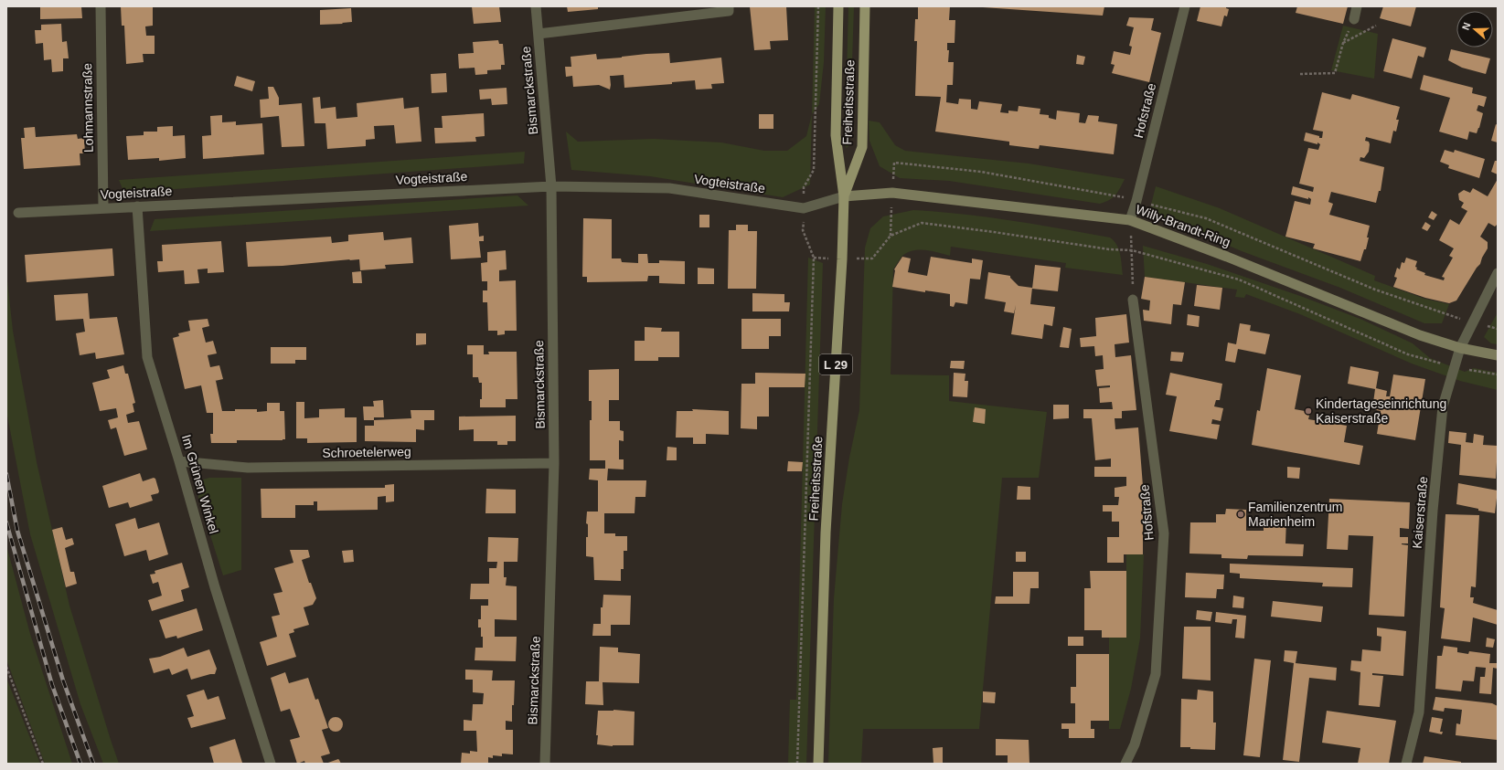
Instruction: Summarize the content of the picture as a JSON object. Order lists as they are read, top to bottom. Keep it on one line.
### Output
{"streets":{"main road":["Freiheitsstraße","Willy-Brandt-Ring","L 29"],"street":["Bismarckstraße","Lohmannstraße","Hofstraße","Vogteistraße","Schroetelerweg","Im Grünen Winkel","Kaiserstraße"]},"crossings":[["Bismarckstraße","Vogteistraße"],["Bismarckstraße","Schroetelerweg"],["Freiheitsstraße","Vogteistraße"],["Freiheitsstraße","Willy-Brandt-Ring"],["Lohmannstraße","Vogteistraße"],["Hofstraße","Willy-Brandt-Ring"],["Vogteistraße","Willy-Brandt-Ring"],["Vogteistraße","Im Grünen Winkel"],["Willy-Brandt-Ring","Kaiserstraße"],["Schroetelerweg","Im Grünen Winkel"]],"places":["Kindertageseinrichtung Kaiserstraße","Familienzentrum Marienheim"],"north":"left"}
